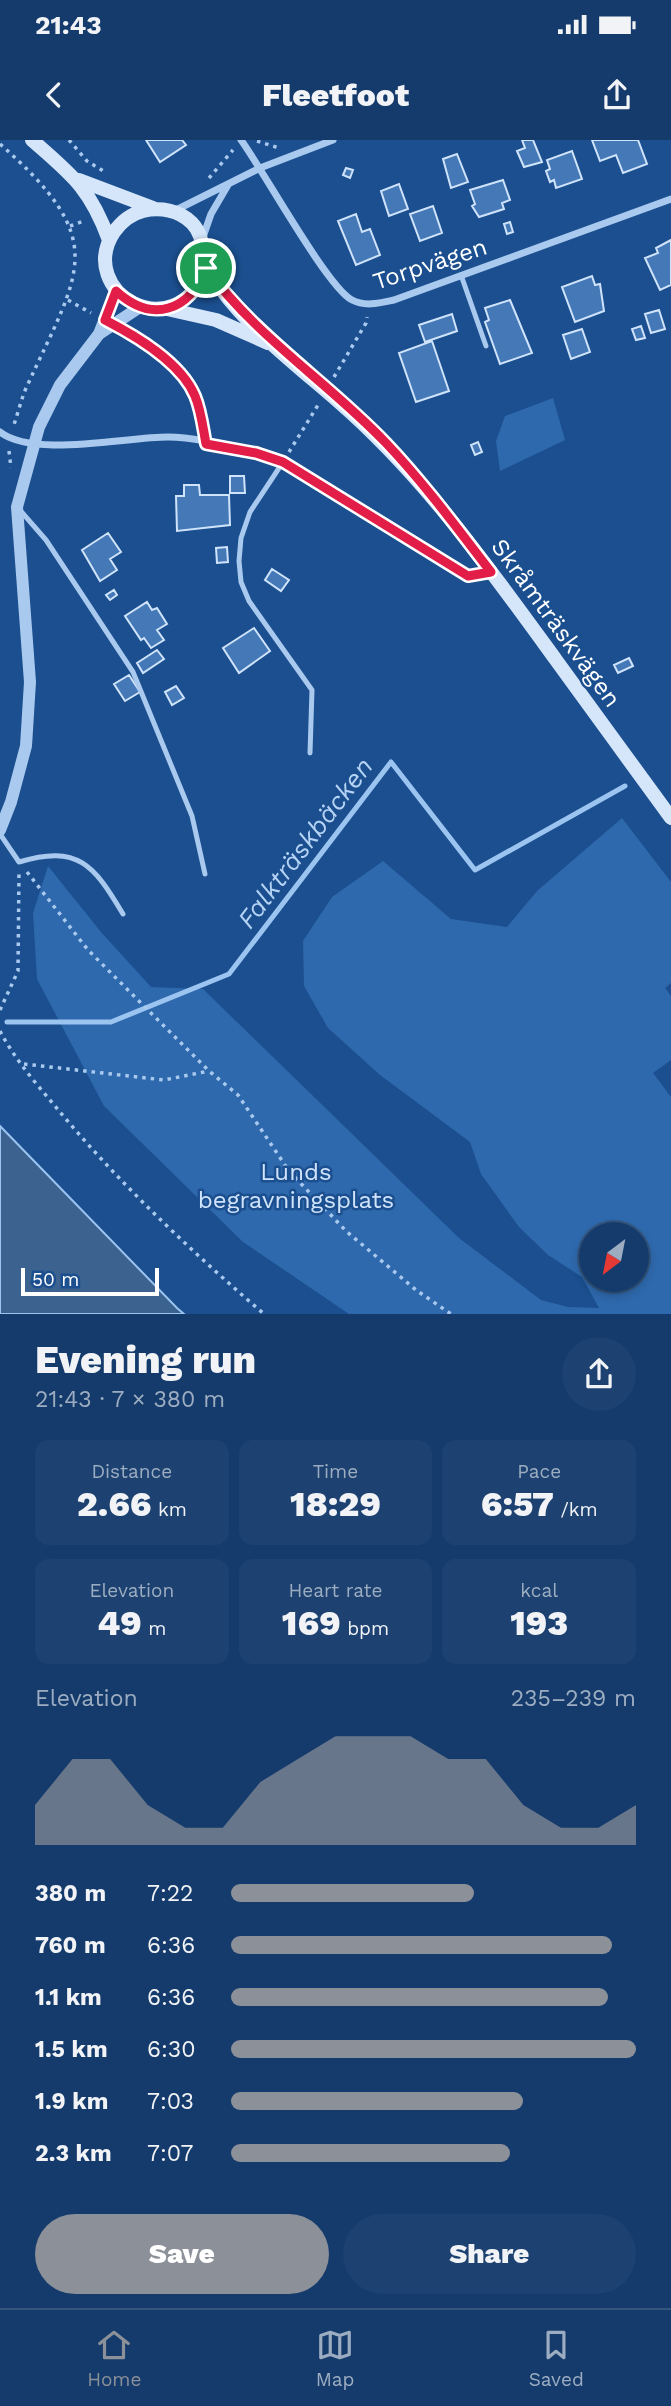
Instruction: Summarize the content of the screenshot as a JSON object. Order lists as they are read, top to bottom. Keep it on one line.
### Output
{"streets":{"main road":["Skråmträskvägen"],"street":["Torpvägen"]},"water":["Falkträskbäcken"],"parks":["Lunds begravningsplats"],"scale_bar":"50 m","north":"bottom left","page":{"status":"21:43","header":"Fleetfoot","scale":"50 m","heading":["Evening run","21:43 · 7 × 380 m"],"stats":[["Distance","2.66 km"],["Time","18:29"],["Pace","6:57 /km"],["Elevation","49 m"],["Heart rate","169 bpm"],["kcal","193"]],"chart":["Elevation","235–239 m"],"list":[{"name":"380 m","note":"7:22"},{"name":"760 m","note":"6:36"},{"name":"1.1 km","note":"6:36"},{"name":"1.5 km","note":"6:30"},{"name":"1.9 km","note":"7:03"},{"name":"2.3 km","note":"7:07"}],"buttons":["Save","Share"],"tabs":["Home","Map","Saved"]}}
